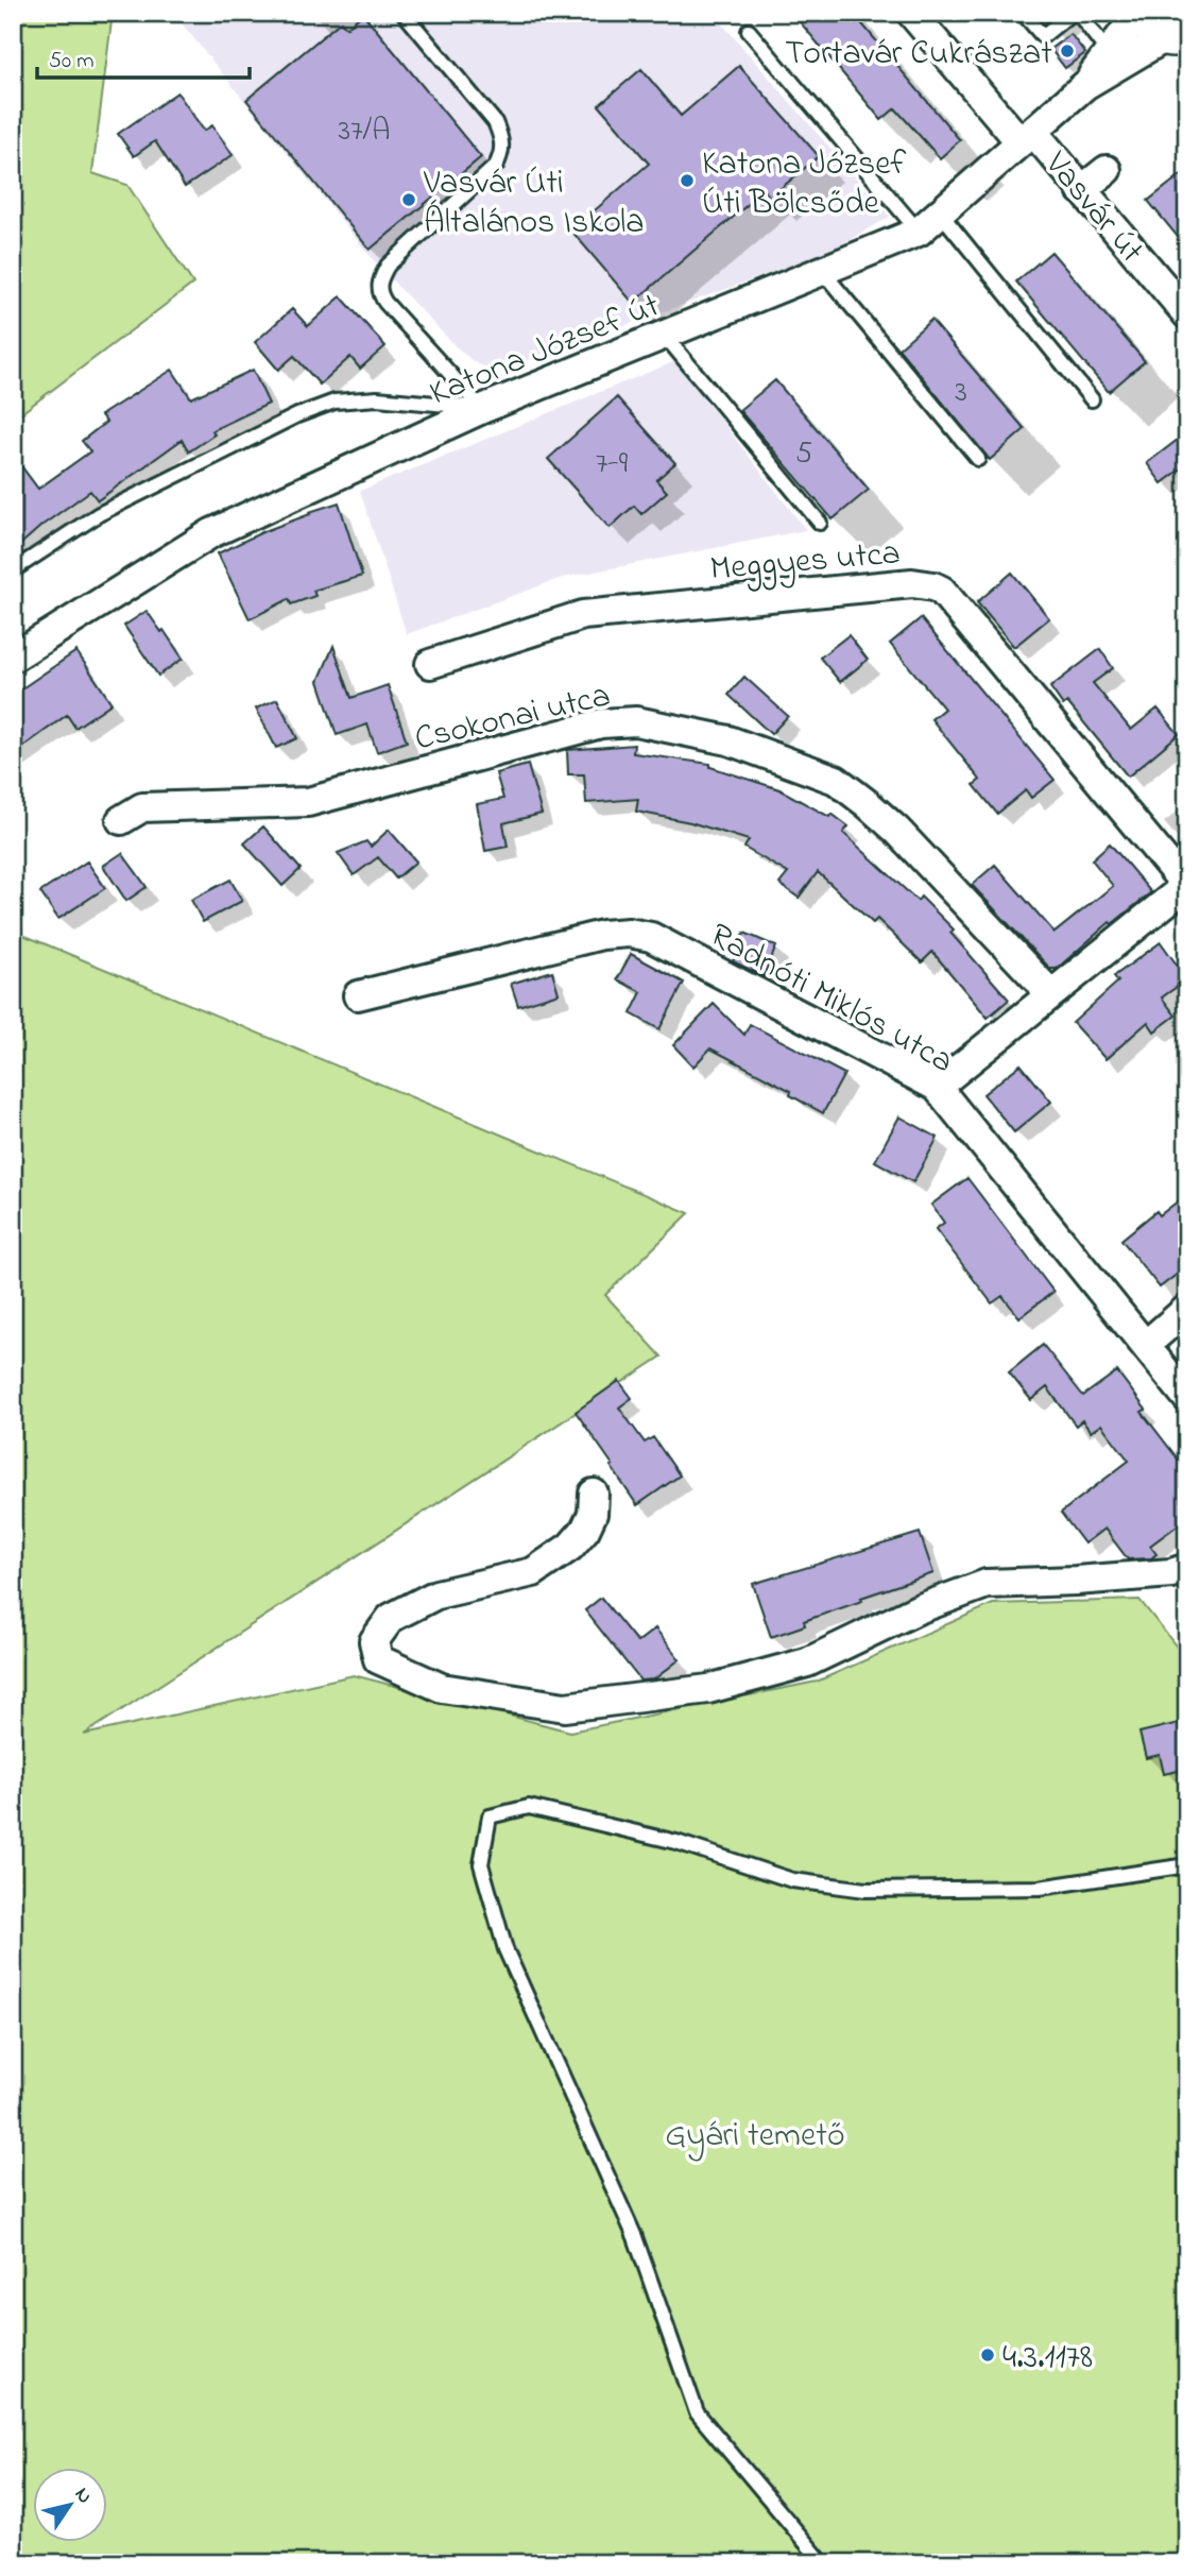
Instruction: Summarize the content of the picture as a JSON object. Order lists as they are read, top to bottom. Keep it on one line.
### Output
{"streets":{"street":["Vasvár út","Katona József út","Meggyes utca","Csokonai utca","Radnóti Miklós utca"]},"crossings":[["Vasvár út","Katona József út"]],"parks":["Gyári temető"],"places":["Tortavár Cukrászat","Katona József Úti Bölcsőde","Vasvár Úti Általános Iskola","4.3.1178"],"house_numbers":["37/A","3","5","7-9"],"scale_bar":"50 m","north":"top right"}
